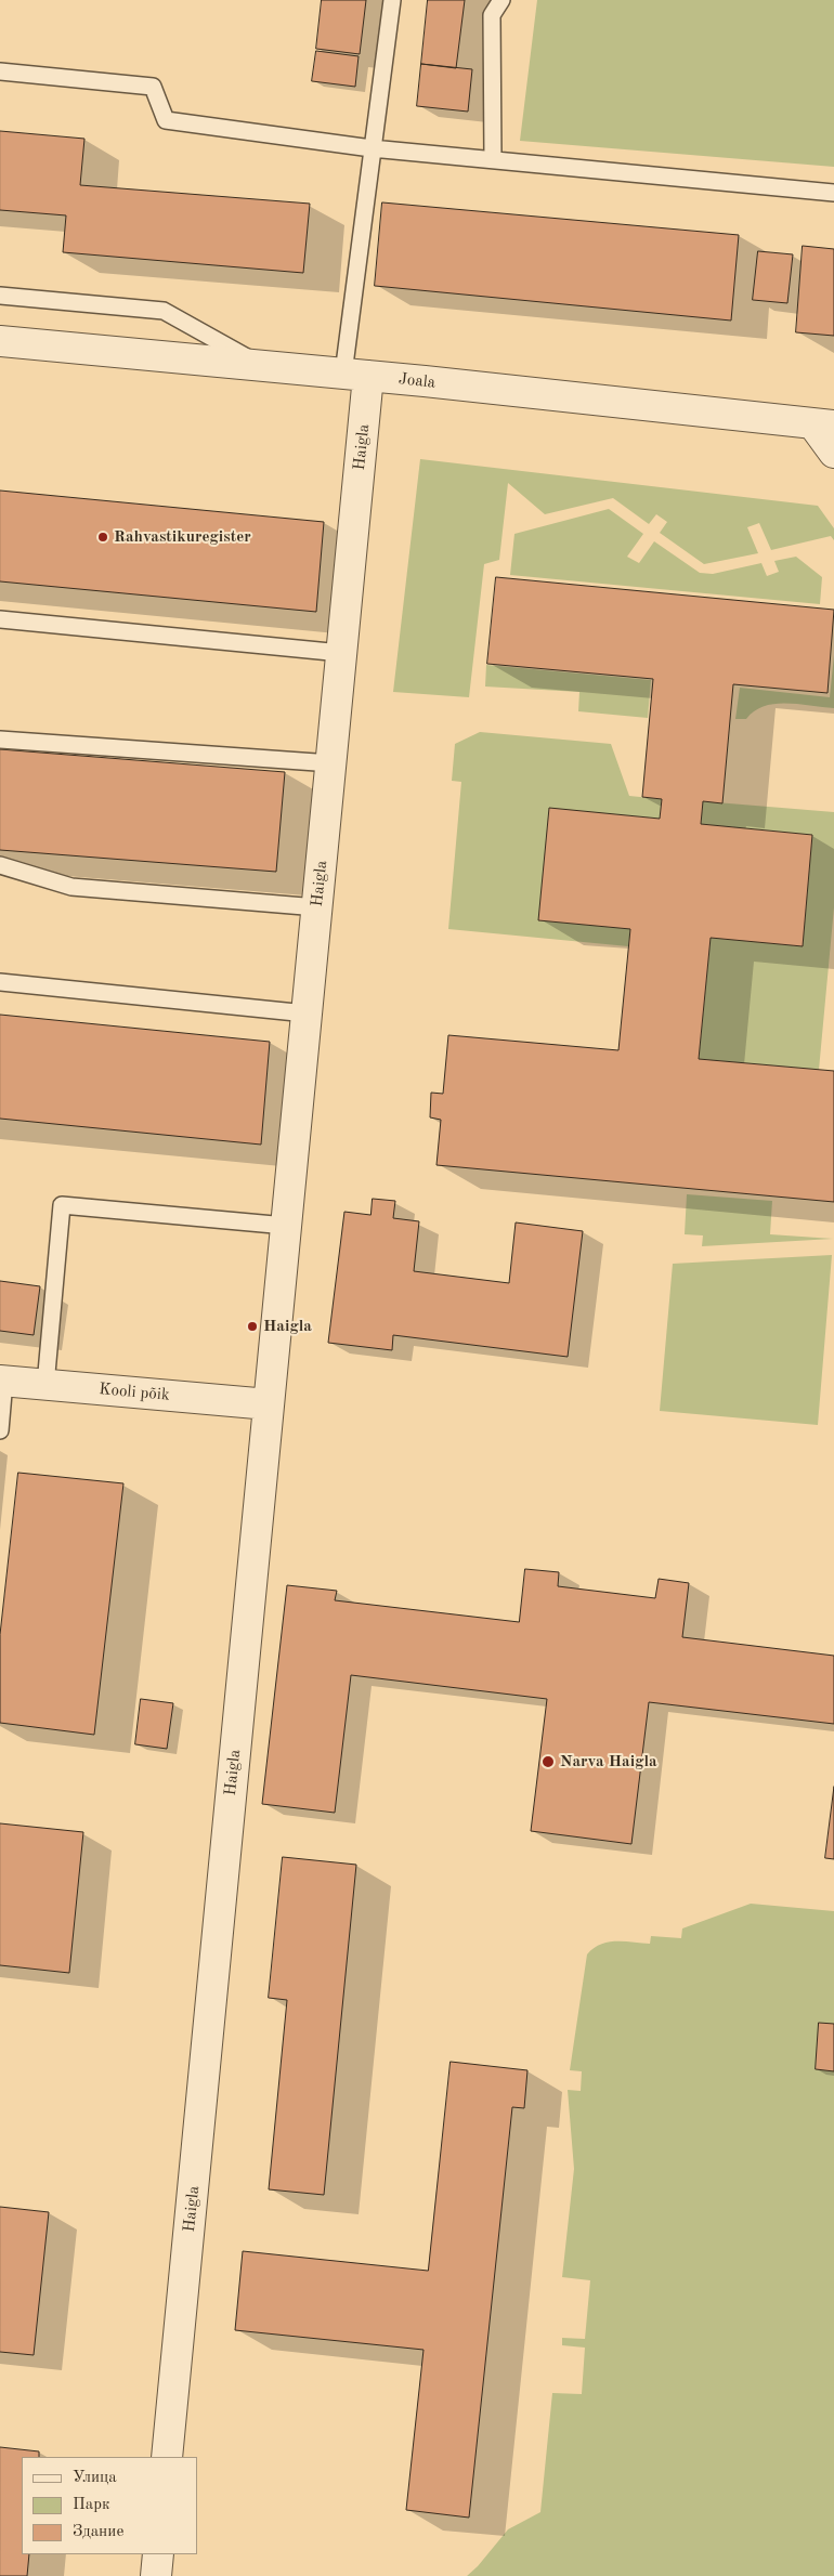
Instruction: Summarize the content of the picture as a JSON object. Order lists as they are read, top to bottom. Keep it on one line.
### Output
{"streets":{"street":["Joala","Haigla","Kooli põik"]},"crossings":[["Joala","Haigla"],["Haigla","Kooli põik"]],"places":["Rahvastikuregister","Haigla","Narva Haigla"],"legend":["Улица","Парк","Здание"]}
